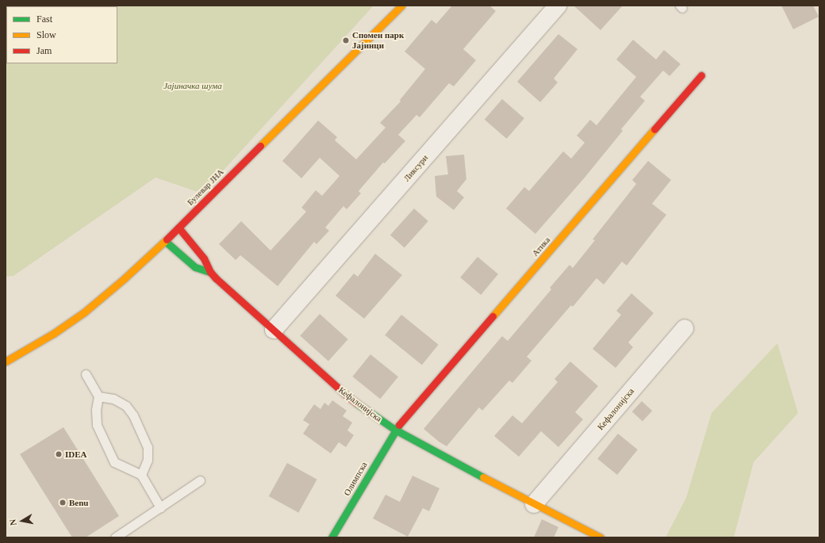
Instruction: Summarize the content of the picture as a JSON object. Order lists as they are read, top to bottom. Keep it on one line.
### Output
{"streets":{"street":["Ликсури","Булевар ЈНА","Атика","Кефалонијска","Олимпска"]},"crossings":[["Ликсури","Кефалонијска"],["Булевар ЈНА","Кефалонијска"],["Атика","Кефалонијска"],["Атика","Олимпска"],["Кефалонијска","Олимпска"]],"parks":["Јајиначка шума"],"places":["Спомен парк Јајинци","IDEA","Benu"],"legend":["Fast","Slow","Jam"],"north":"left"}
